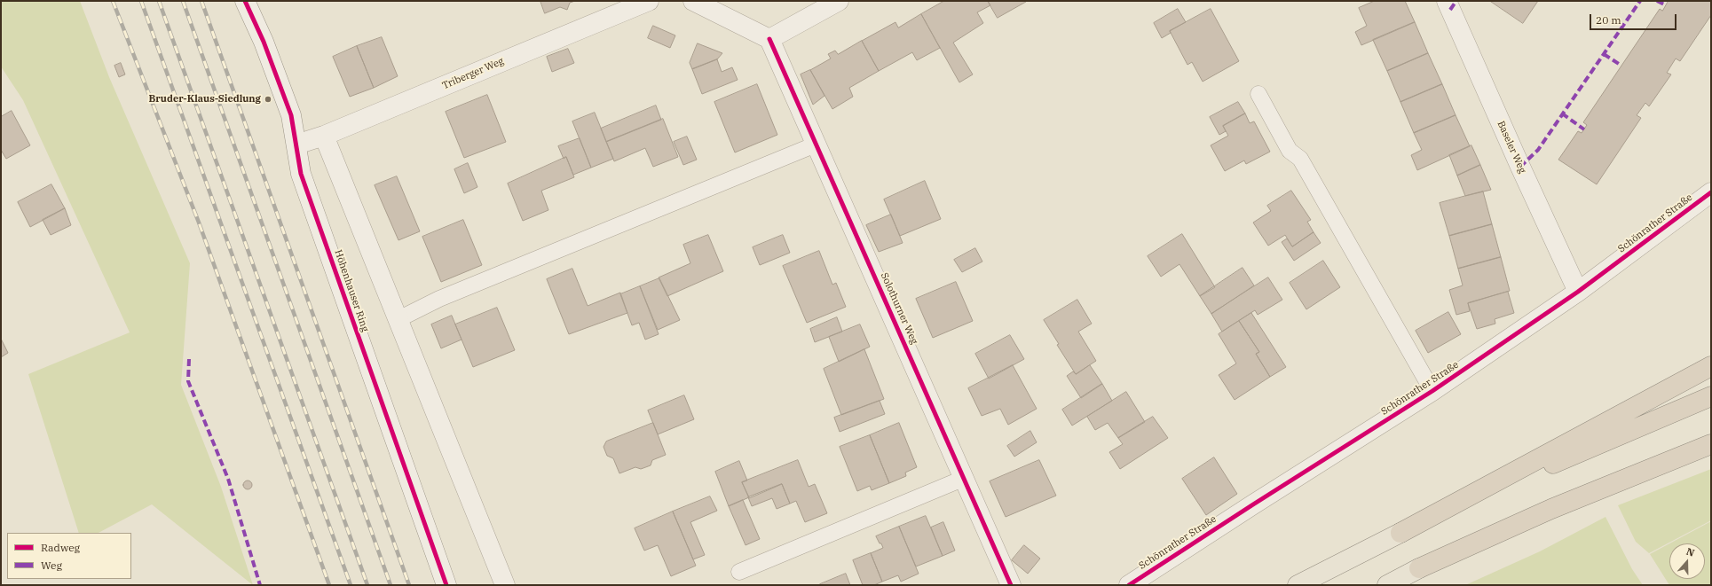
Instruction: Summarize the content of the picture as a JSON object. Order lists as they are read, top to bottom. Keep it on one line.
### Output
{"streets":{"street":["Triberger Weg","Baseler Weg","Schönrather Straße","Höhenhauser Ring","Solothurner Weg"]},"crossings":[["Triberger Weg","Höhenhauser Ring"],["Baseler Weg","Schönrather Straße"]],"places":["Bruder-Klaus-Siedlung"],"legend":["Radweg","Weg"],"scale_bar":"20 m","north":"top"}
